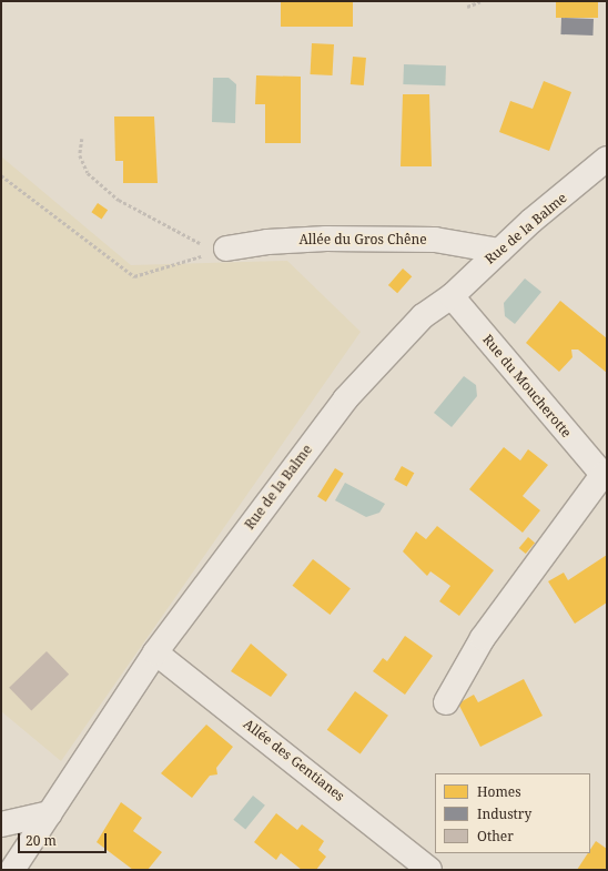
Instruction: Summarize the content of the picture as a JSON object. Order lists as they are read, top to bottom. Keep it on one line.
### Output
{"streets":{"street":["Rue de la Balme","Allée du Gros Chêne","Rue du Moucherotte","Allée des Gentianes"]},"crossings":[["Rue de la Balme","Allée du Gros Chêne"],["Rue de la Balme","Rue du Moucherotte"],["Rue de la Balme","Allée des Gentianes"]],"legend":["Homes","Industry","Other"],"scale_bar":"20 m"}
